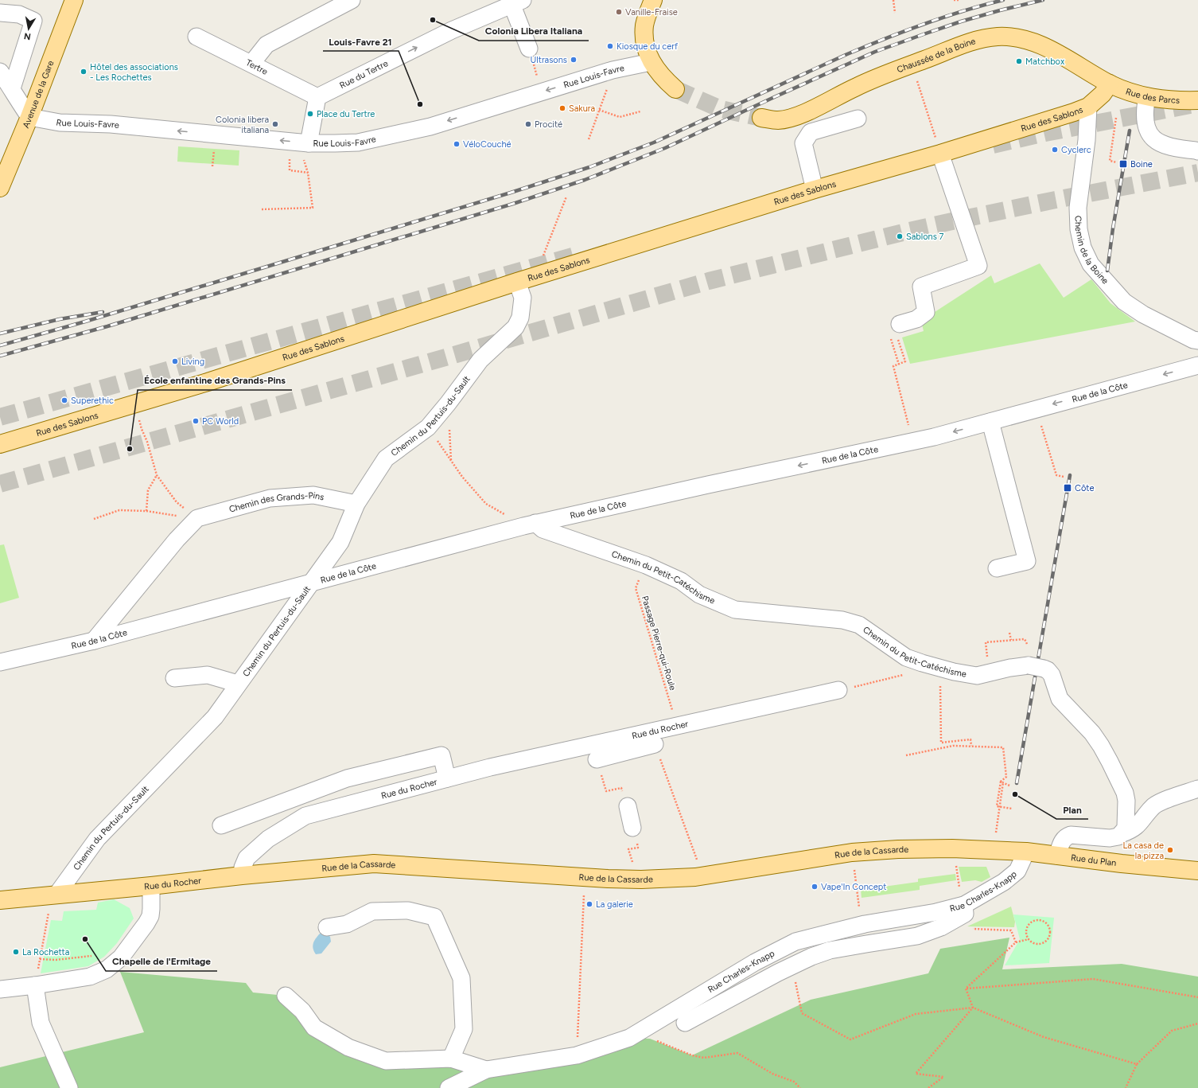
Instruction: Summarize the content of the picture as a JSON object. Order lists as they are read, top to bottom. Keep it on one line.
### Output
{"streets":{"main road":["Chaussée de la Boine","Avenue de la Gare","Rue des Parcs","Rue des Sablons","Rue du Rocher","Rue de la Cassarde","Rue du Plan"],"street":["Tertre","Rue du Tertre","Rue Louis-Favre","Chemin de la Boine","Rue de la Côte","Chemin du Pertuis-du-Sault","Chemin des Grands-Pins","Chemin du Petit-Catéchisme","Rue Charles-Knapp"],"path":["Passage Pierre-qui-Roule"]},"crossings":[["Chaussée de la Boine","Rue des Parcs"],["Chaussée de la Boine","Rue des Sablons"],["Tertre","Rue du Tertre"],["Rue Louis-Favre","Avenue de la Gare"],["Rue des Parcs","Rue des Sablons"],["Rue des Sablons","Chemin de la Boine"],["Rue des Sablons","Chemin du Pertuis-du-Sault"],["Rue de la Côte","Chemin du Pertuis-du-Sault"],["Rue de la Côte","Chemin du Petit-Catéchisme"],["Chemin du Pertuis-du-Sault","Chemin des Grands-Pins"],["Chemin du Pertuis-du-Sault","Rue du Rocher"],["Chemin du Petit-Catéchisme","Passage Pierre-qui-Roule"],["Passage Pierre-qui-Roule","Rue du Rocher"],["Rue du Rocher","Rue de la Cassarde"],["Rue de la Cassarde","Rue du Plan"],["Rue du Plan","Rue Charles-Knapp"]],"one_way":["Rue Louis-Favre","Rue de la Côte"],"places":{"other":["Vanille-Fraise","Colonia Libera Italiana","Kiosque du cerf","Ultrasons","Matchbox","Hôtel des associations - Les Rochettes","Louis-Favre 21","Sakura","Place du Tertre","Colonia libera italiana","Procité","VéloCouché","Cyclerc","Sablons 7","Living","Superethic","PC World","École enfantine des Grands-Pins","Plan","La casa de la pizza","Vape'In Concept","La galerie","Chapelle de l'Ermitage","La Rochetta"],"transit":["Boine","Côte"]},"north":"bottom"}
